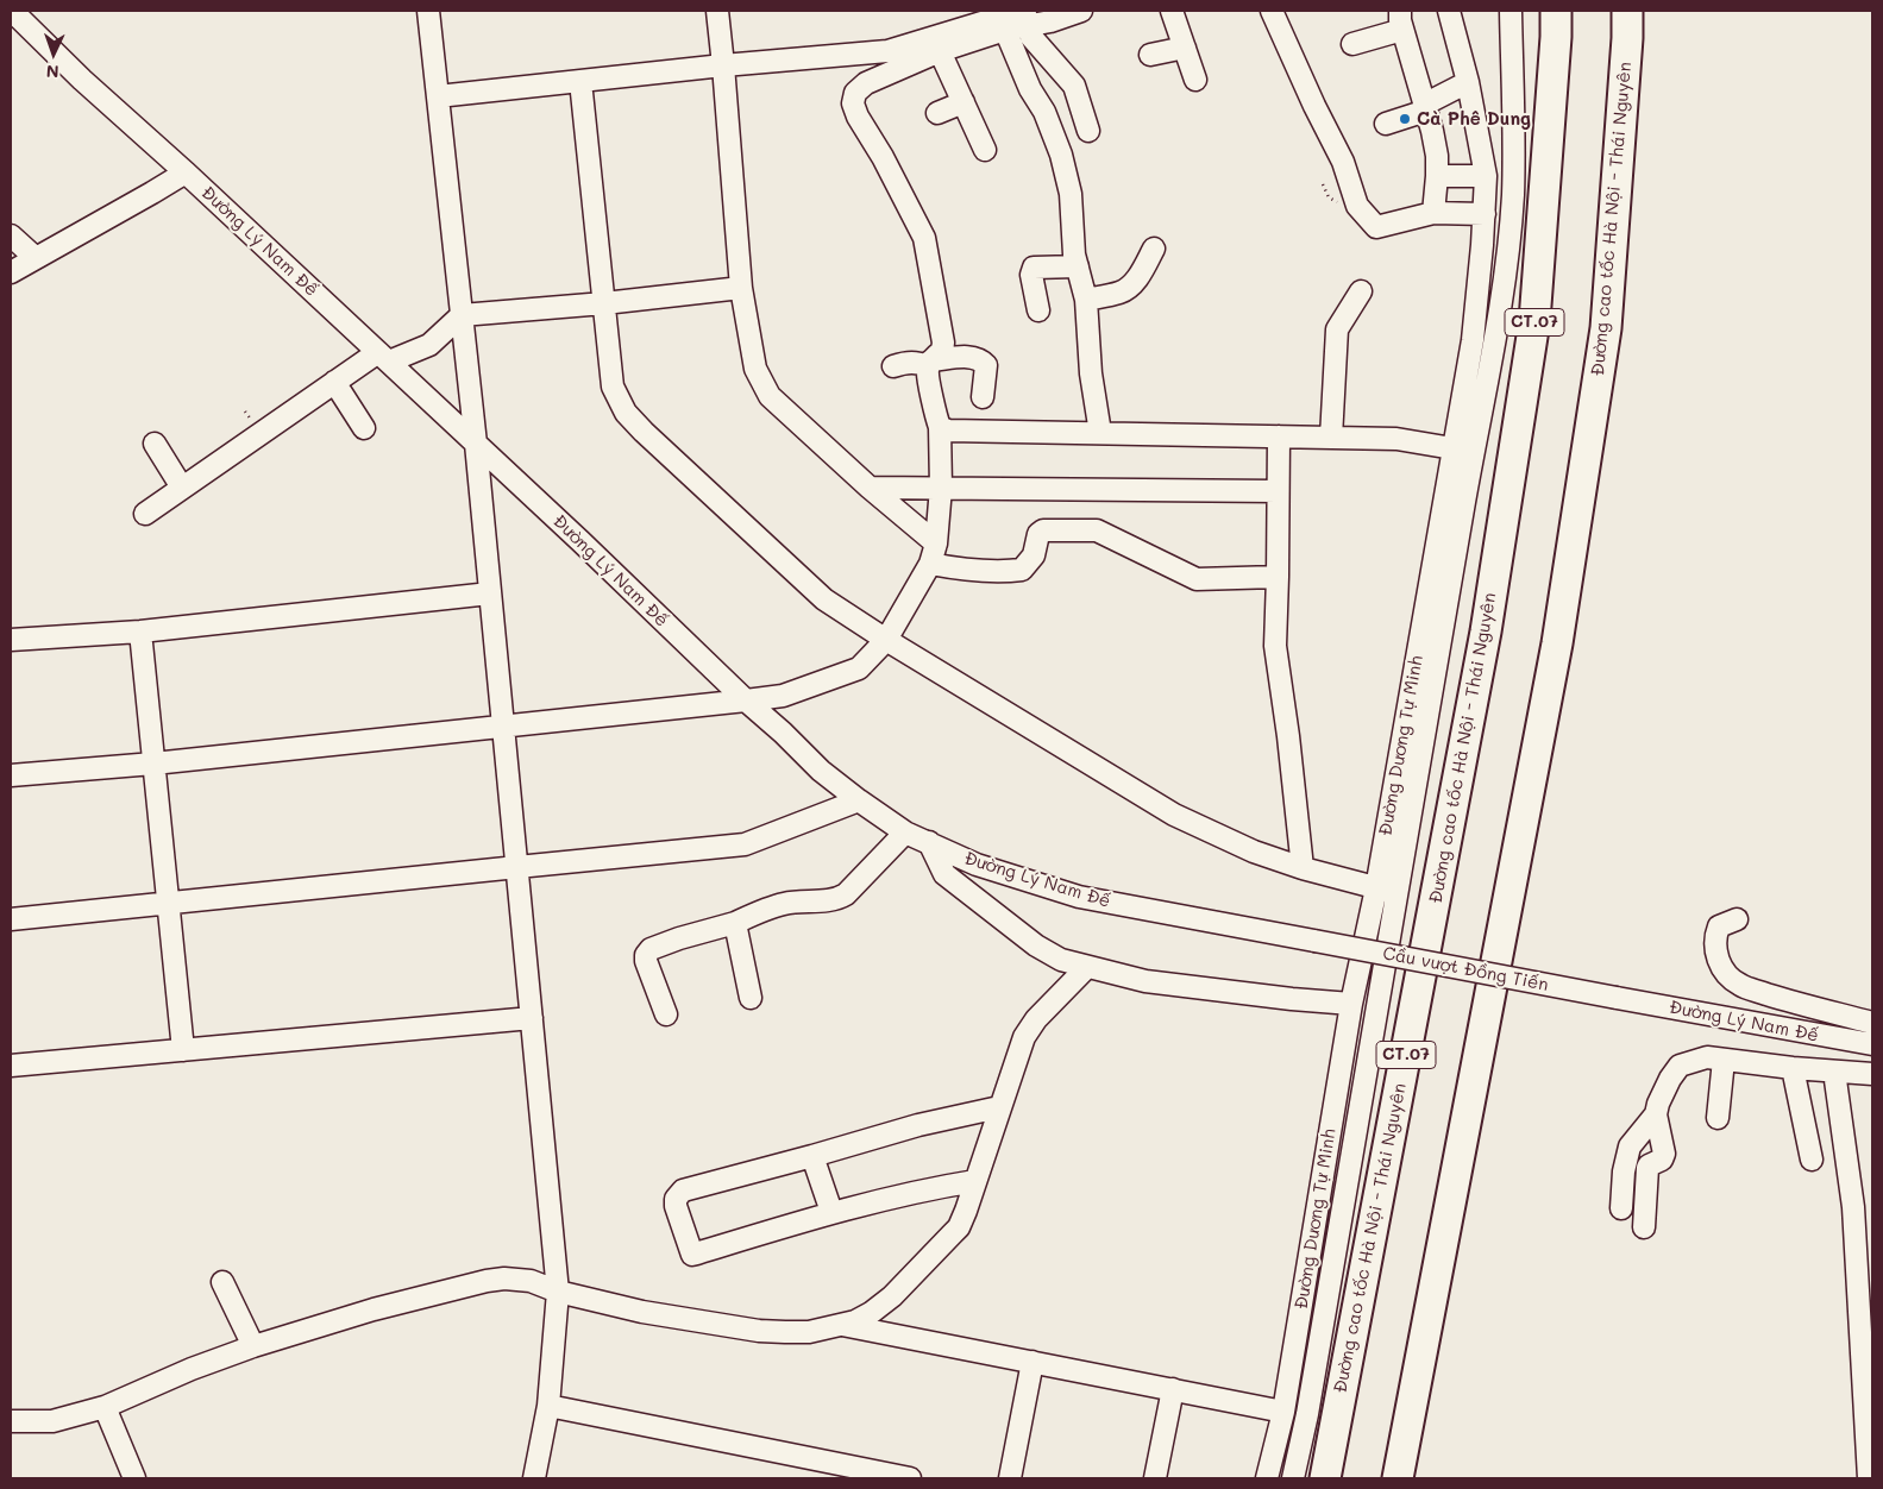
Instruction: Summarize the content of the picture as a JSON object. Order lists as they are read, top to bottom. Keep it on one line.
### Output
{"streets":{"highway":["Đường cao tốc Hà Nội - Thái Nguyên","CT.07"],"street":["Đường Lý Nam Đế","Đường Dương Tự Minh","Cầu vượt Đồng Tiến"]},"crossings":[["Đường Lý Nam Đế","Cầu vượt Đồng Tiến"]],"places":["Cà Phê Dung"],"north":"bottom"}
